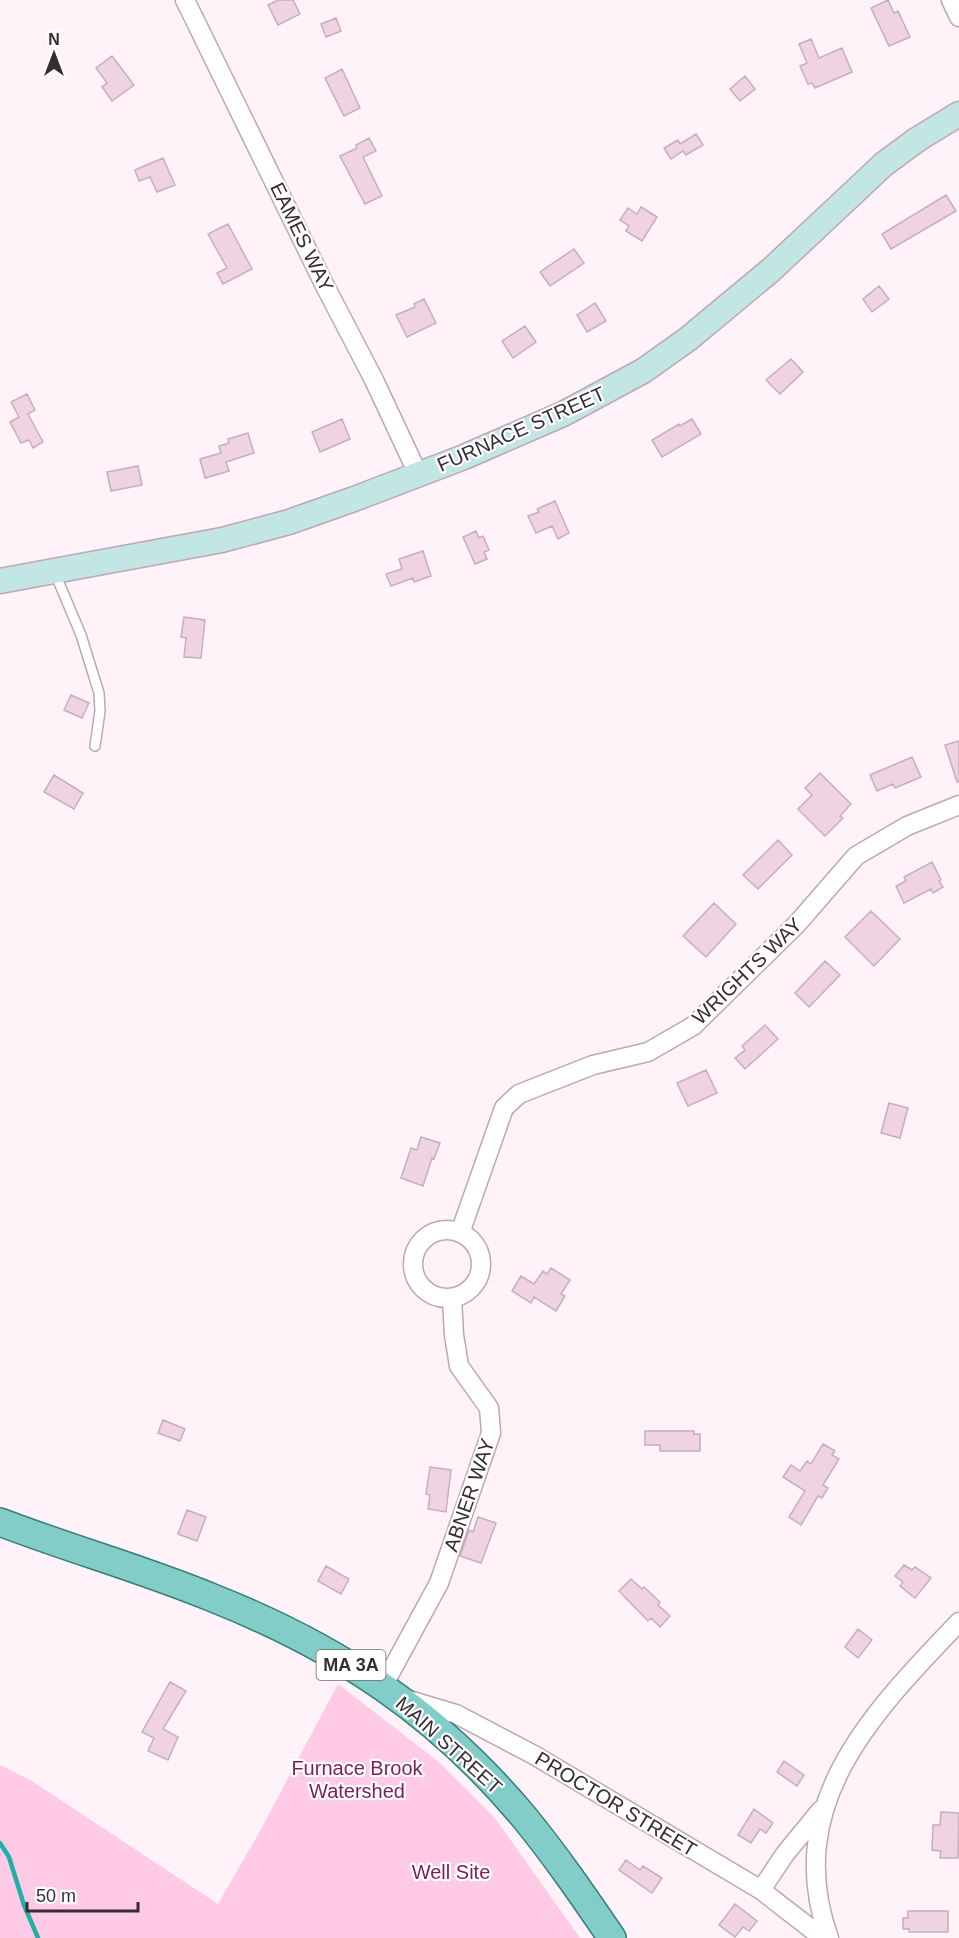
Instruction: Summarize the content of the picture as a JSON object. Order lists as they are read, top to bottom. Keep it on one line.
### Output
{"streets":{"main road":["FURNACE STREET","MA 3A","MAIN STREET"],"street":["EAMES WAY","WRIGHTS WAY","ABNER WAY","PROCTOR STREET"]},"crossings":[["EAMES WAY","FURNACE STREET"],["WRIGHTS WAY","ABNER WAY"],["ABNER WAY","MAIN STREET"],["ABNER WAY","PROCTOR STREET"],["MAIN STREET","PROCTOR STREET"]],"parks":["Furnace Brook Watershed","Well Site"],"scale_bar":"50 m","north":"top"}
